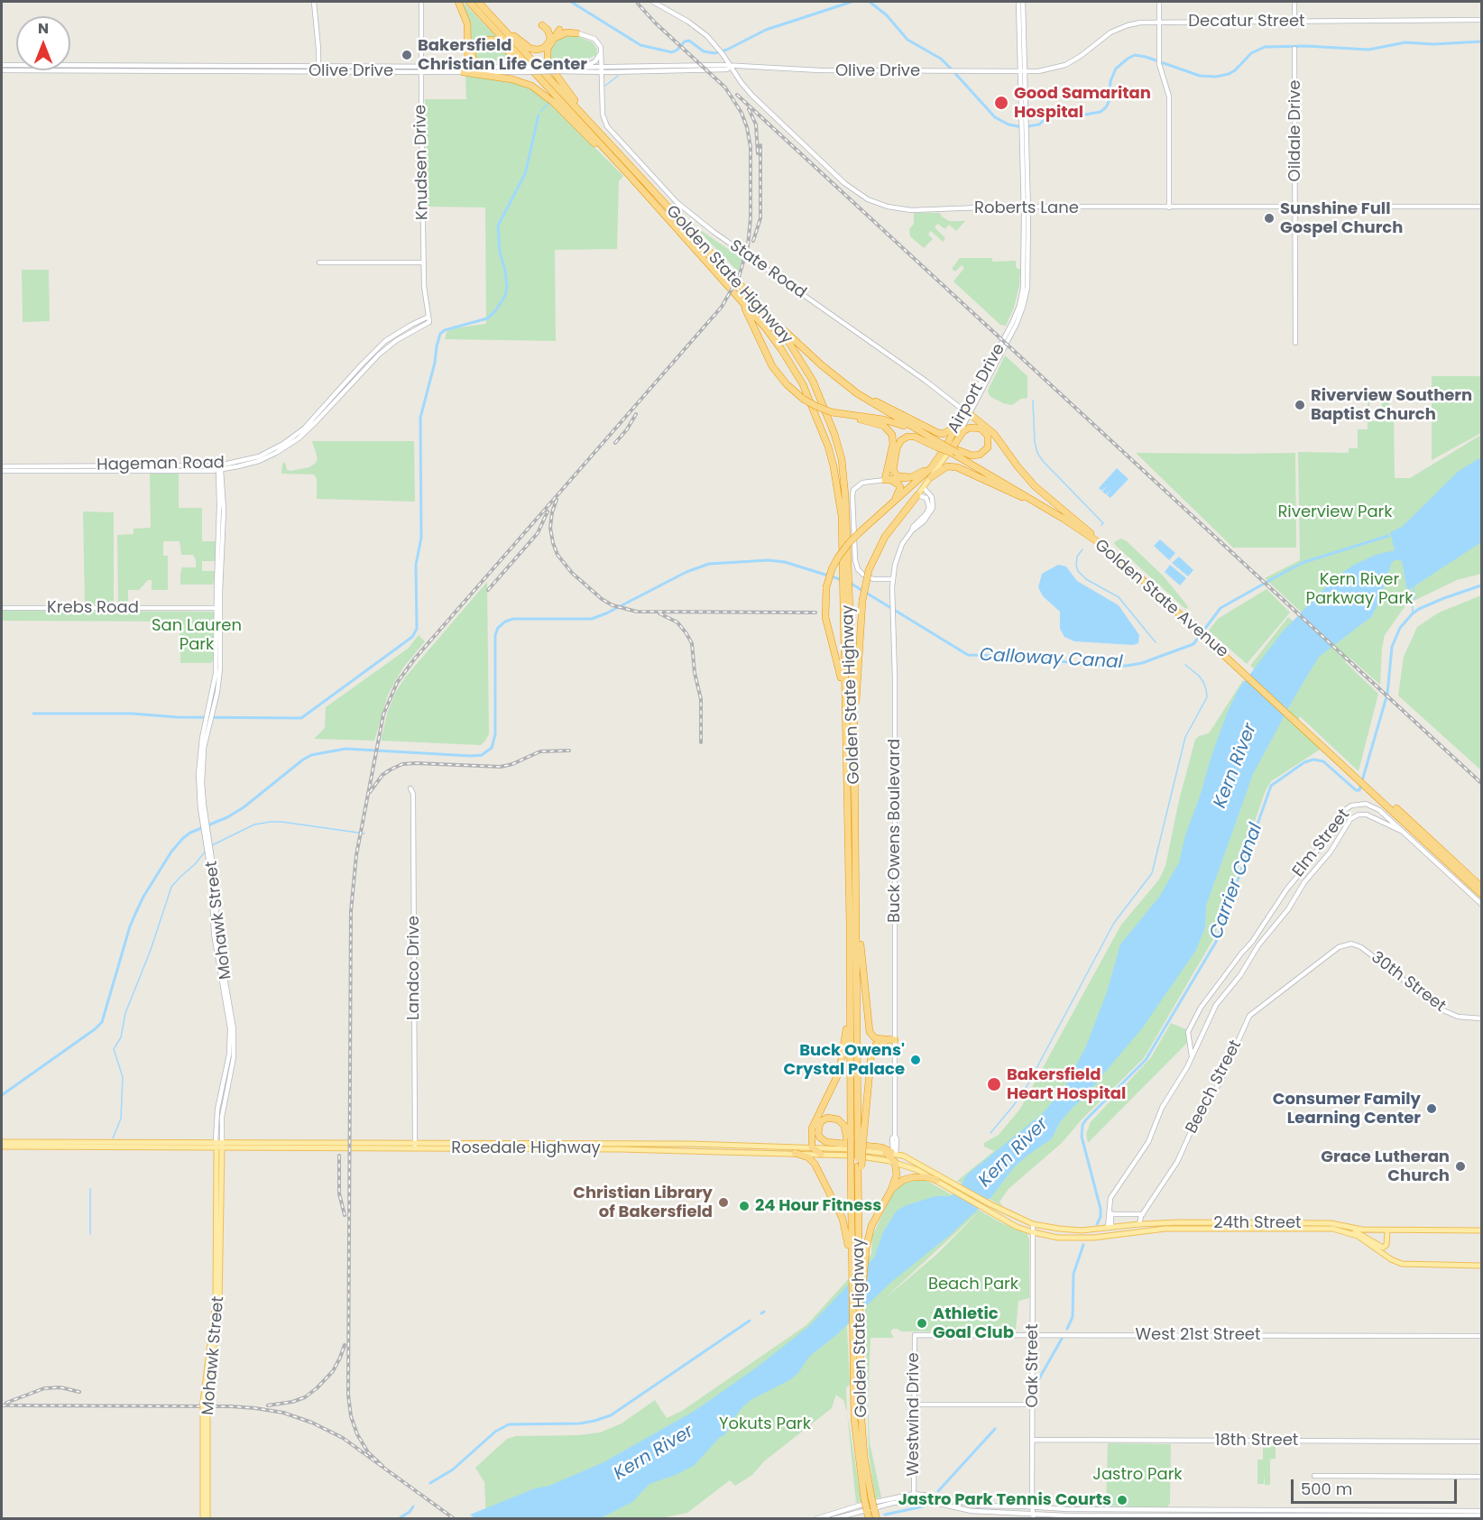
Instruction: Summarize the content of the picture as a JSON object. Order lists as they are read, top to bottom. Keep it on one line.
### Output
{"streets":{"highway":["Golden State Highway","Airport Drive","Golden State Avenue"],"main road":["Decatur Street","Olive Drive","Oildale Drive","Knudsen Drive","Roberts Lane","State Road","Hageman Road","Krebs Road","Buck Owens Boulevard","Elm Street","Mohawk Street","Landco Drive","30th Street","Beech Street","Rosedale Highway","24th Street","West 21st Street","Oak Street","Westwind Drive","18th Street"]},"crossings":[["Decatur Street","Olive Drive"],["Decatur Street","Airport Drive"],["Olive Drive","Knudsen Drive"],["Olive Drive","Roberts Lane"],["Olive Drive","State Road"],["Olive Drive","Airport Drive"],["Oildale Drive","Roberts Lane"],["Knudsen Drive","Hageman Road"],["Roberts Lane","Airport Drive"],["State Road","Airport Drive"],["Golden State Highway","Airport Drive"],["Golden State Highway","Golden State Avenue"],["Airport Drive","Golden State Avenue"],["Airport Drive","Buck Owens Boulevard"],["Hageman Road","Mohawk Street"],["Buck Owens Boulevard","Rosedale Highway"],["Elm Street","24th Street"],["Mohawk Street","Rosedale Highway"],["Landco Drive","Rosedale Highway"],["30th Street","Beech Street"],["Beech Street","24th Street"],["Rosedale Highway","24th Street"],["Rosedale Highway","Oak Street"],["24th Street","Oak Street"],["West 21st Street","Oak Street"],["West 21st Street","Westwind Drive"],["Oak Street","18th Street"]],"water":["Calloway Canal","Kern River","Carrier Canal"],"parks":["Riverview Park","Kern River Parkway Park","San Lauren Park","Beach Park","Yokuts Park","Jastro Park"],"places":["Bakersfield Christian Life Center","Good Samaritan Hospital","Sunshine Full Gospel Church","Riverview Southern Baptist Church","Buck Owens' Crystal Palace","Bakersfield Heart Hospital","Consumer Family Learning Center","Grace Lutheran Church","Christian Library of Bakersfield","24 Hour Fitness","Athletic Goal Club","Jastro Park Tennis Courts"],"scale_bar":"500 m","north":"top"}
